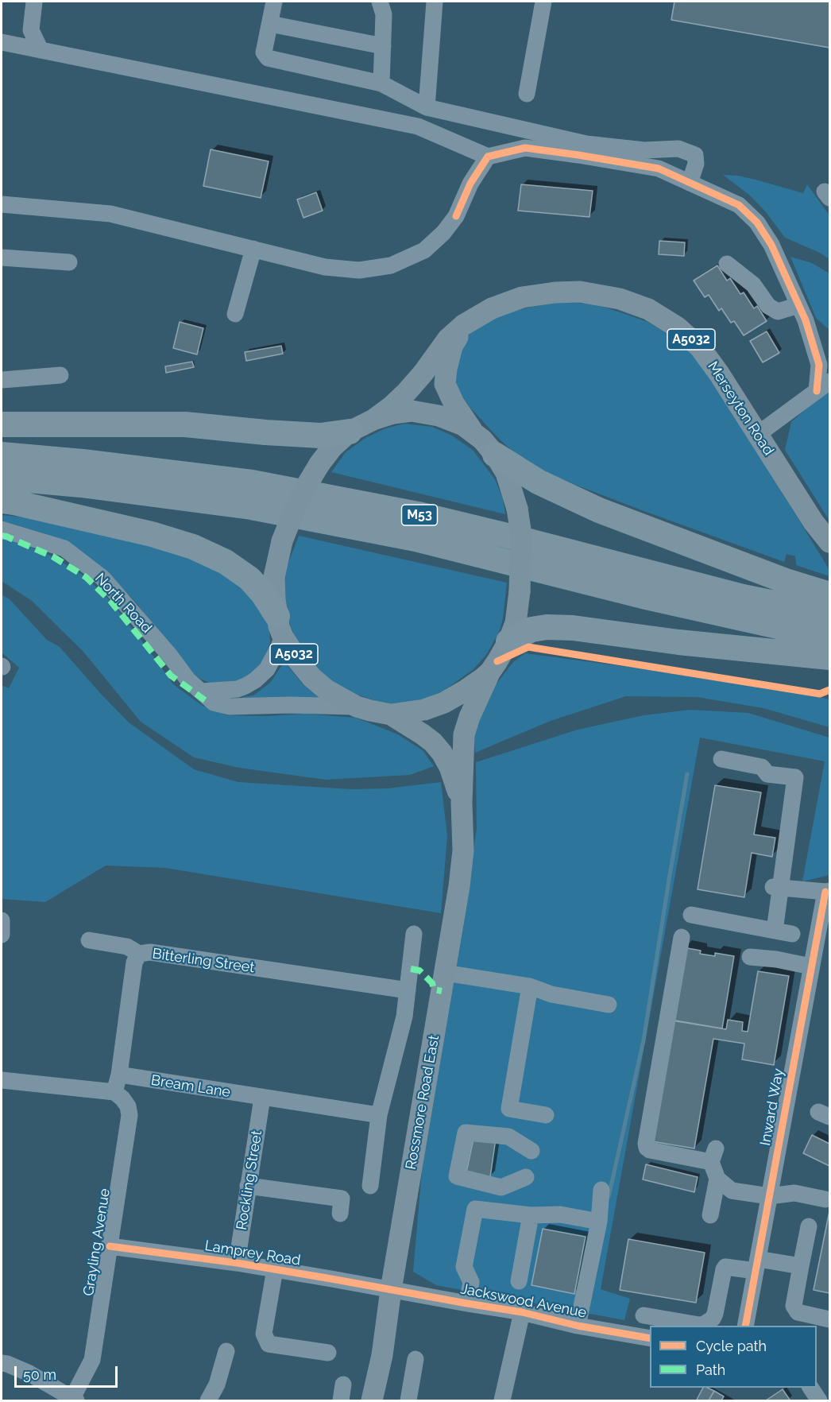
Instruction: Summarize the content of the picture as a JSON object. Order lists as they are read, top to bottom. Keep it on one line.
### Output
{"streets":{"highway":["M53"],"main road":["A5032","Merseyton Road","Rossmore Road East"],"street":["North Road","Bitterling Street","Bream Lane","Inward Way","Rockling Street","Grayling Avenue","Lamprey Road","Jackswood Avenue"]},"crossings":[["A5032","Merseyton Road"],["A5032","North Road"],["A5032","Rossmore Road East"],["Bitterling Street","Bream Lane"],["Bitterling Street","Grayling Avenue"],["Bream Lane","Rockling Street"],["Rossmore Road East","Lamprey Road"],["Rossmore Road East","Jackswood Avenue"],["Rockling Street","Lamprey Road"],["Grayling Avenue","Lamprey Road"],["Lamprey Road","Jackswood Avenue"]],"legend":["Cycle path","Path"],"scale_bar":"50 m"}
